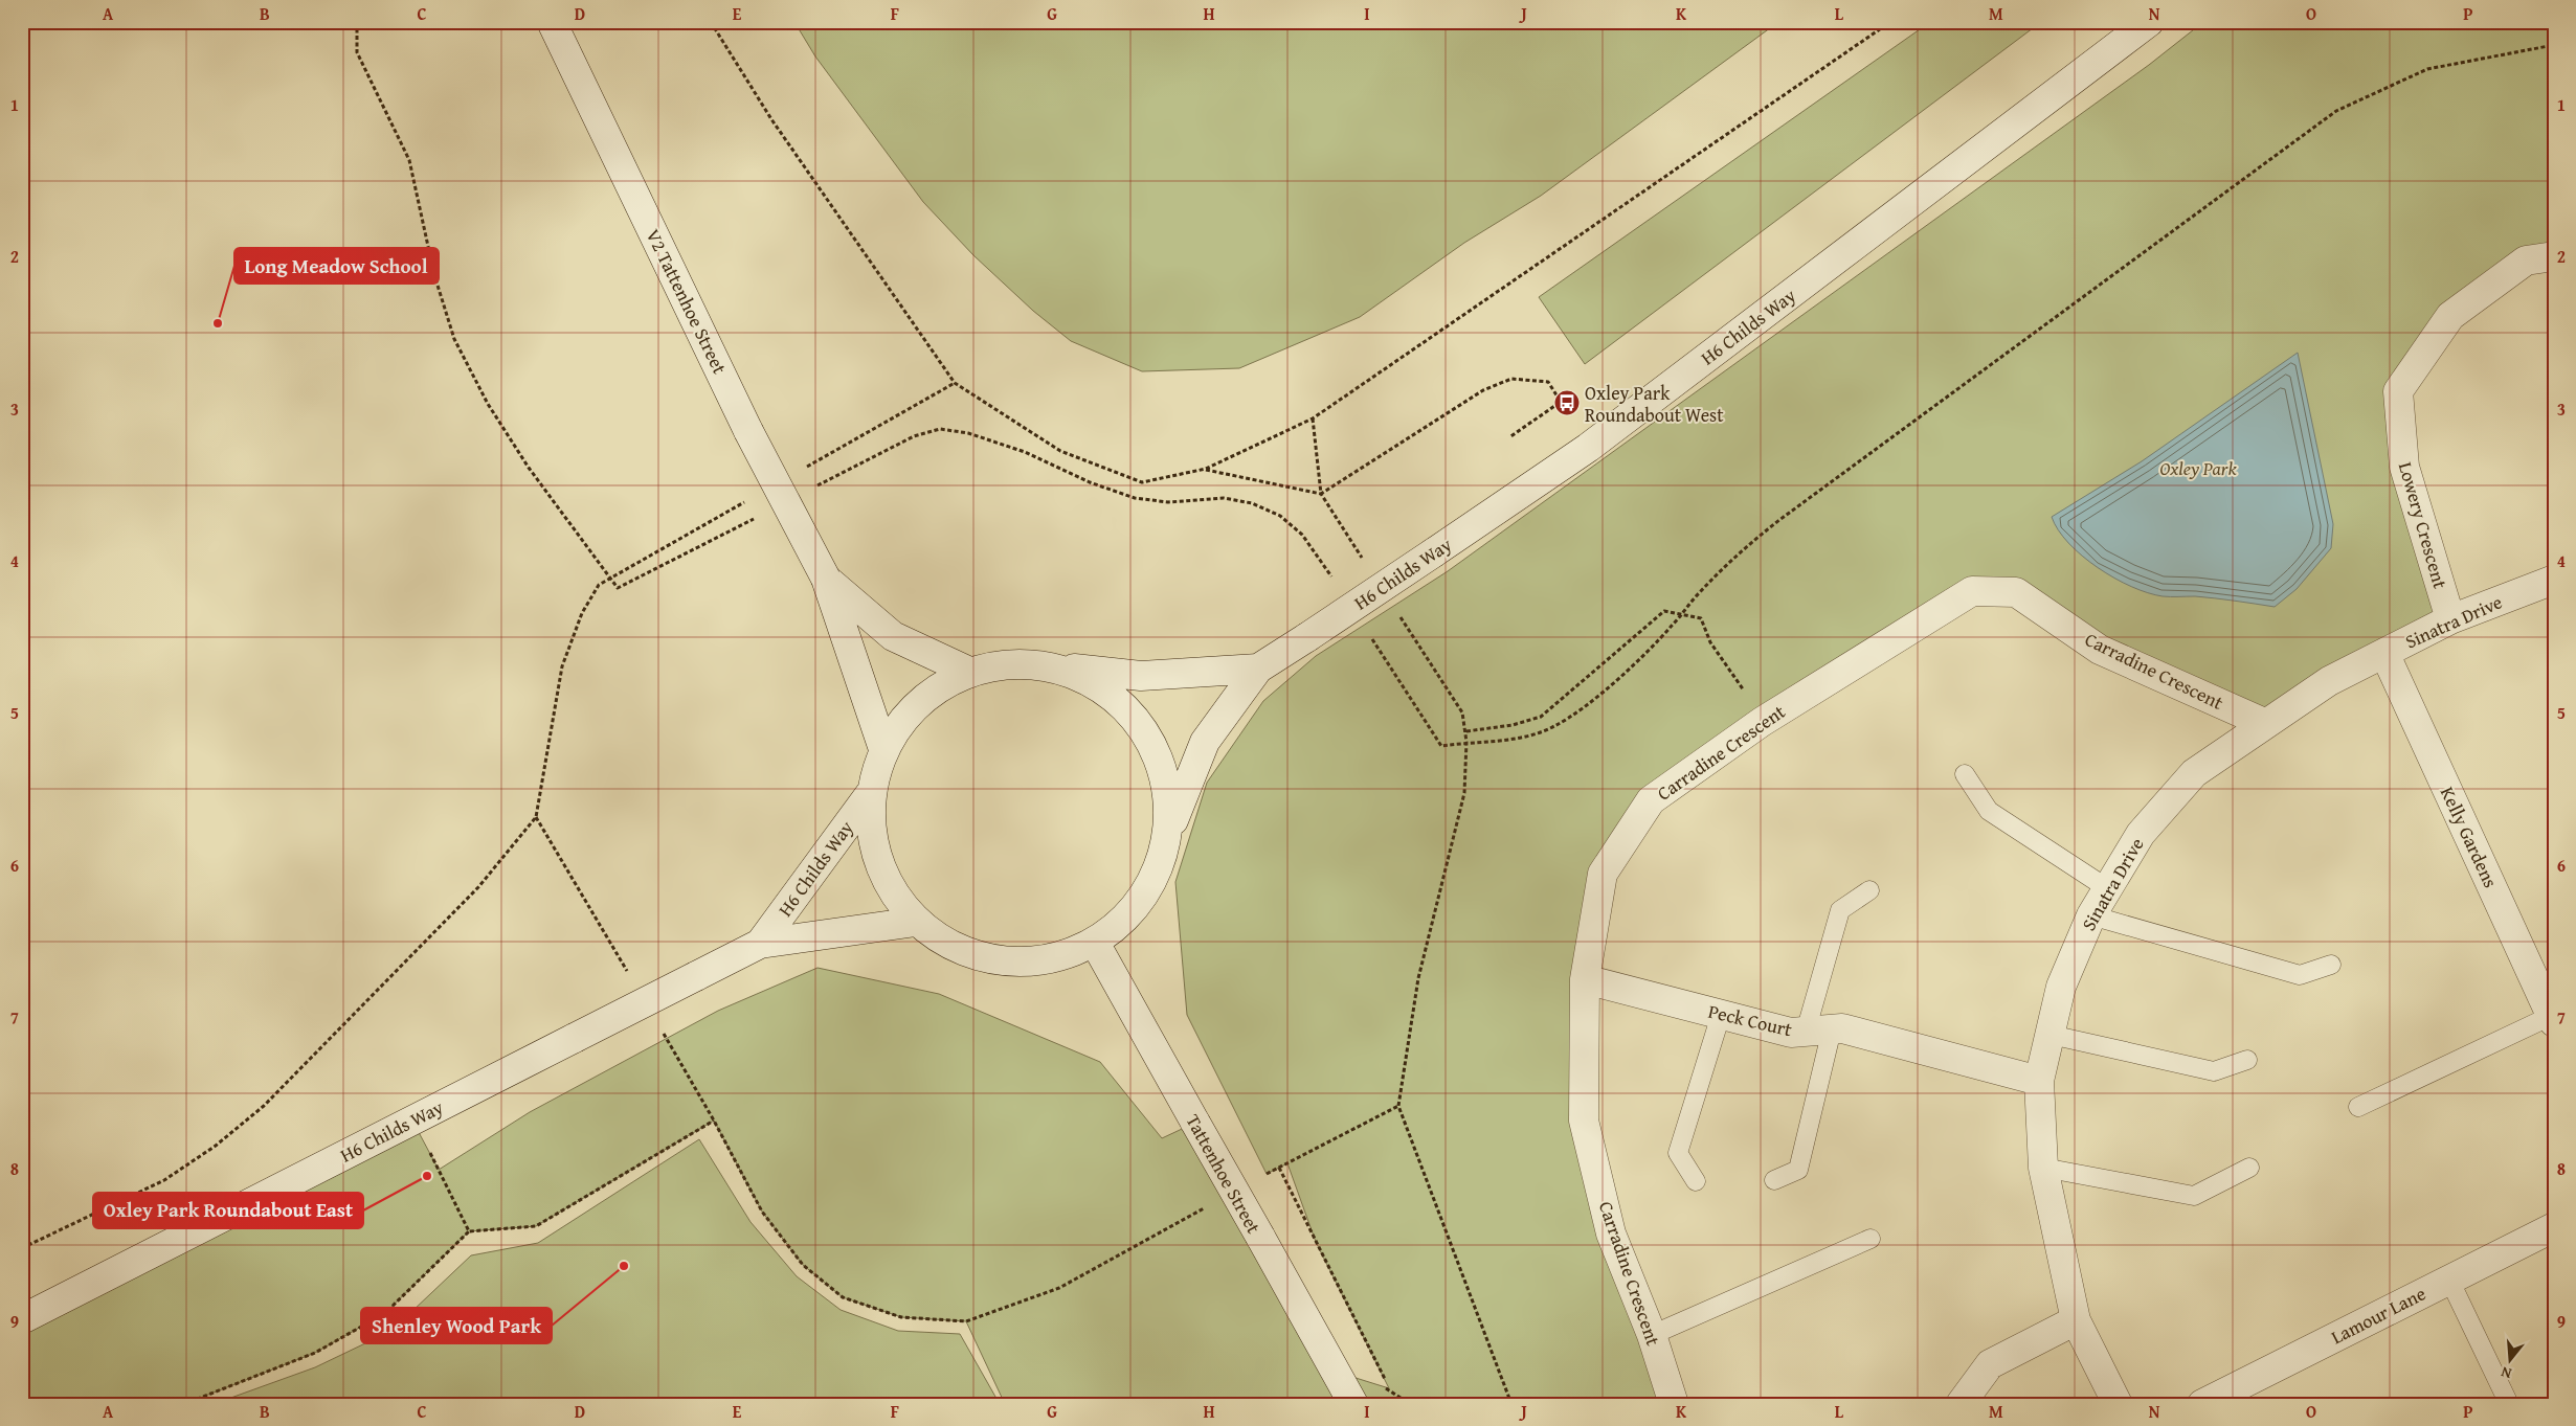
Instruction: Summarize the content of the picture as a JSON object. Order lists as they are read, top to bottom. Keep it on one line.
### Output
{"streets":{"street":["V2 Tattenhoe Street","H6 Childs Way","Lowery Crescent","Sinatra Drive","Carradine Crescent","Kelly Gardens","Peck Court","Tattenhoe Street","Lamour Lane"]},"crossings":[["Lowery Crescent","Sinatra Drive"],["Sinatra Drive","Carradine Crescent"],["Sinatra Drive","Kelly Gardens"],["Sinatra Drive","Peck Court"],["Carradine Crescent","Peck Court"]],"parks":["Oxley Park"],"places":{"other":["Long Meadow School","Oxley Park Roundabout East","Shenley Wood Park"],"bus stop":["Oxley Park Roundabout West"]},"north":"bottom","grid":{"columns":["A","B","C","D","E","F","G","H","I","J","K","L","M","N","O","P"],"rows":["1","2","3","4","5","6","7","8","9"]}}
